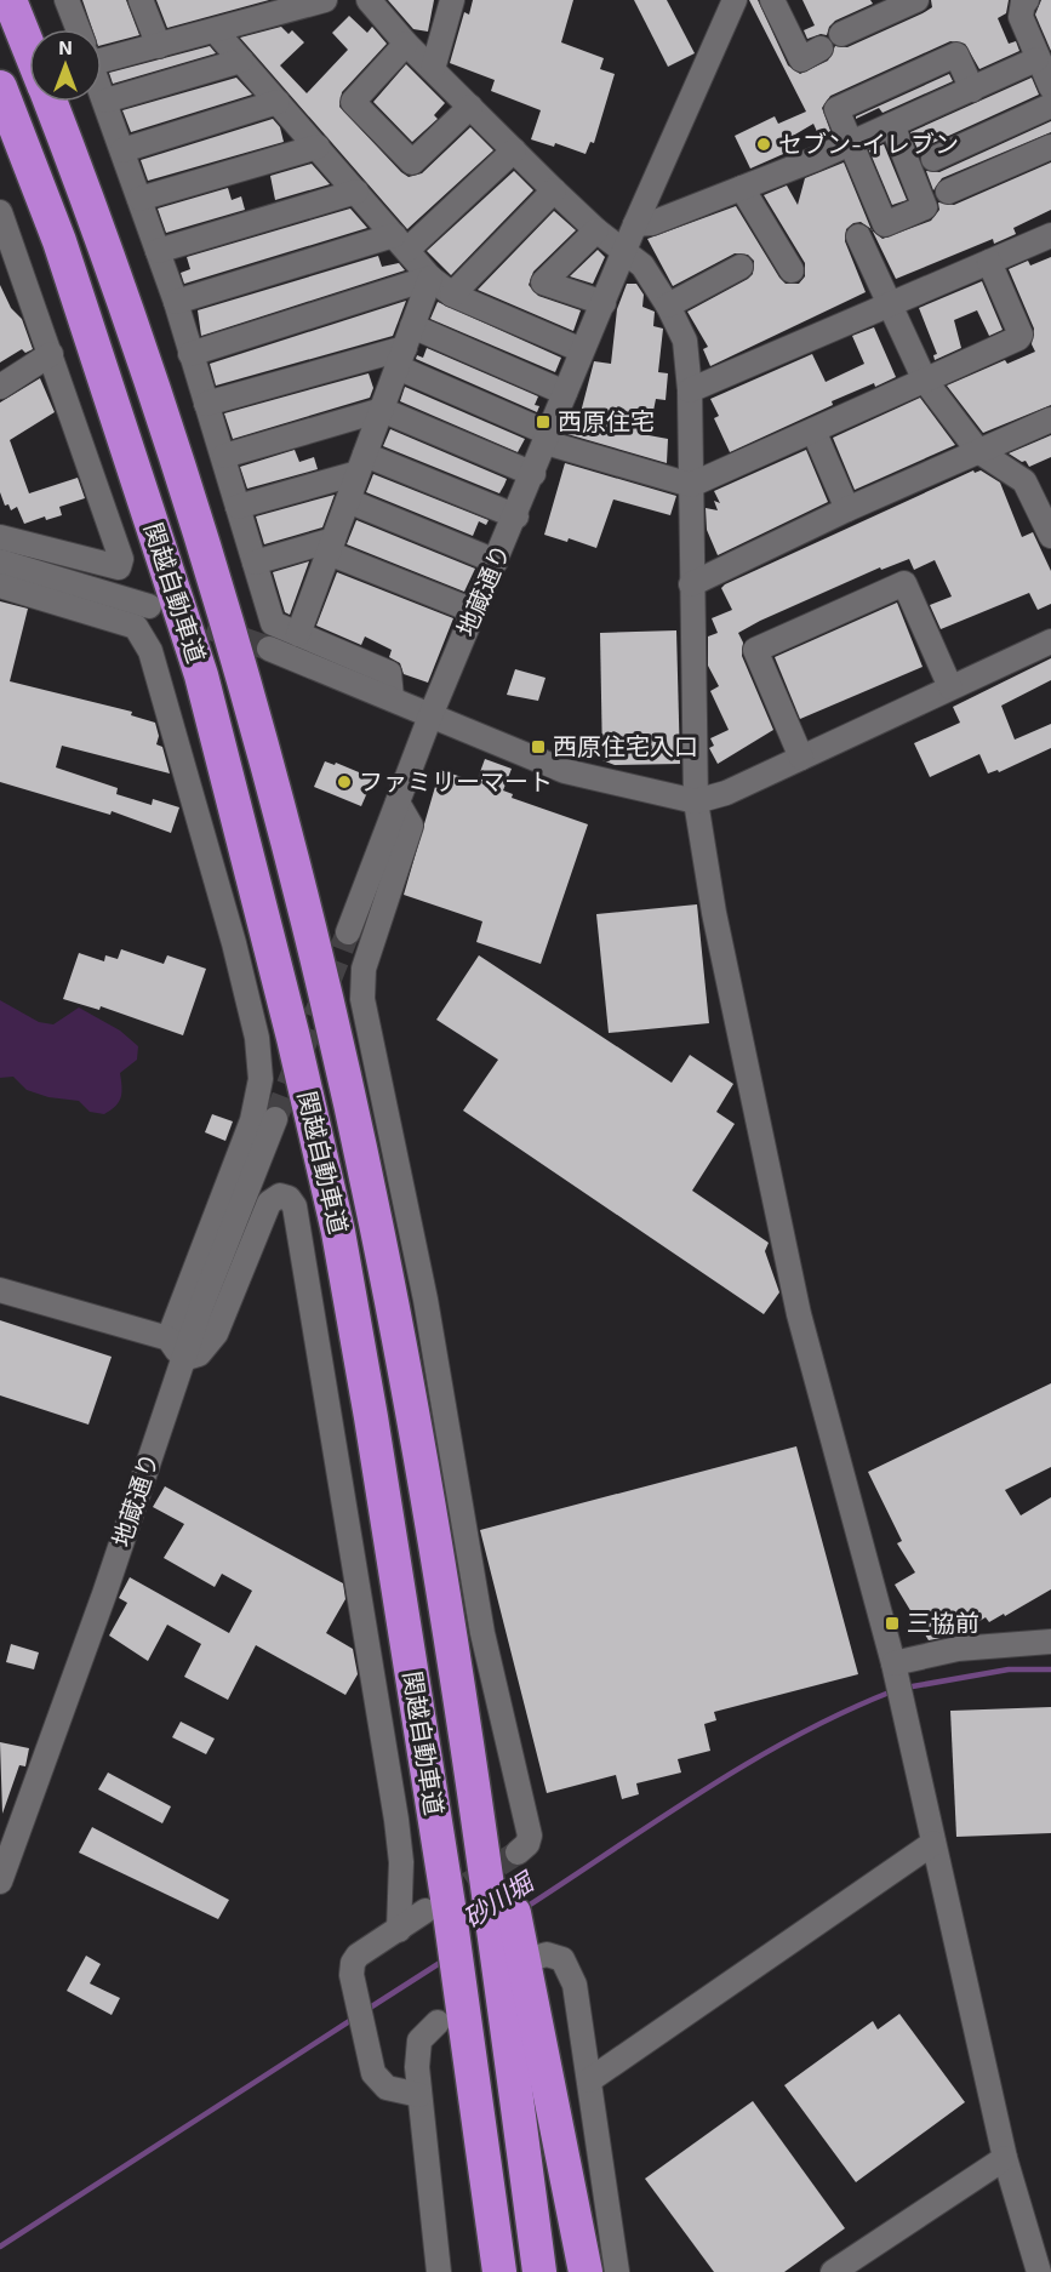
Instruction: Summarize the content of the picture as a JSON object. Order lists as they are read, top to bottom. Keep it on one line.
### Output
{"streets":{"highway":["関越自動車道"],"street":["地蔵通り"]},"water":["砂川堀"],"places":{"other":["セブン-イレブン","ファミリーマート"],"transit":["西原住宅","西原住宅入口","三協前"]},"north":"top"}
